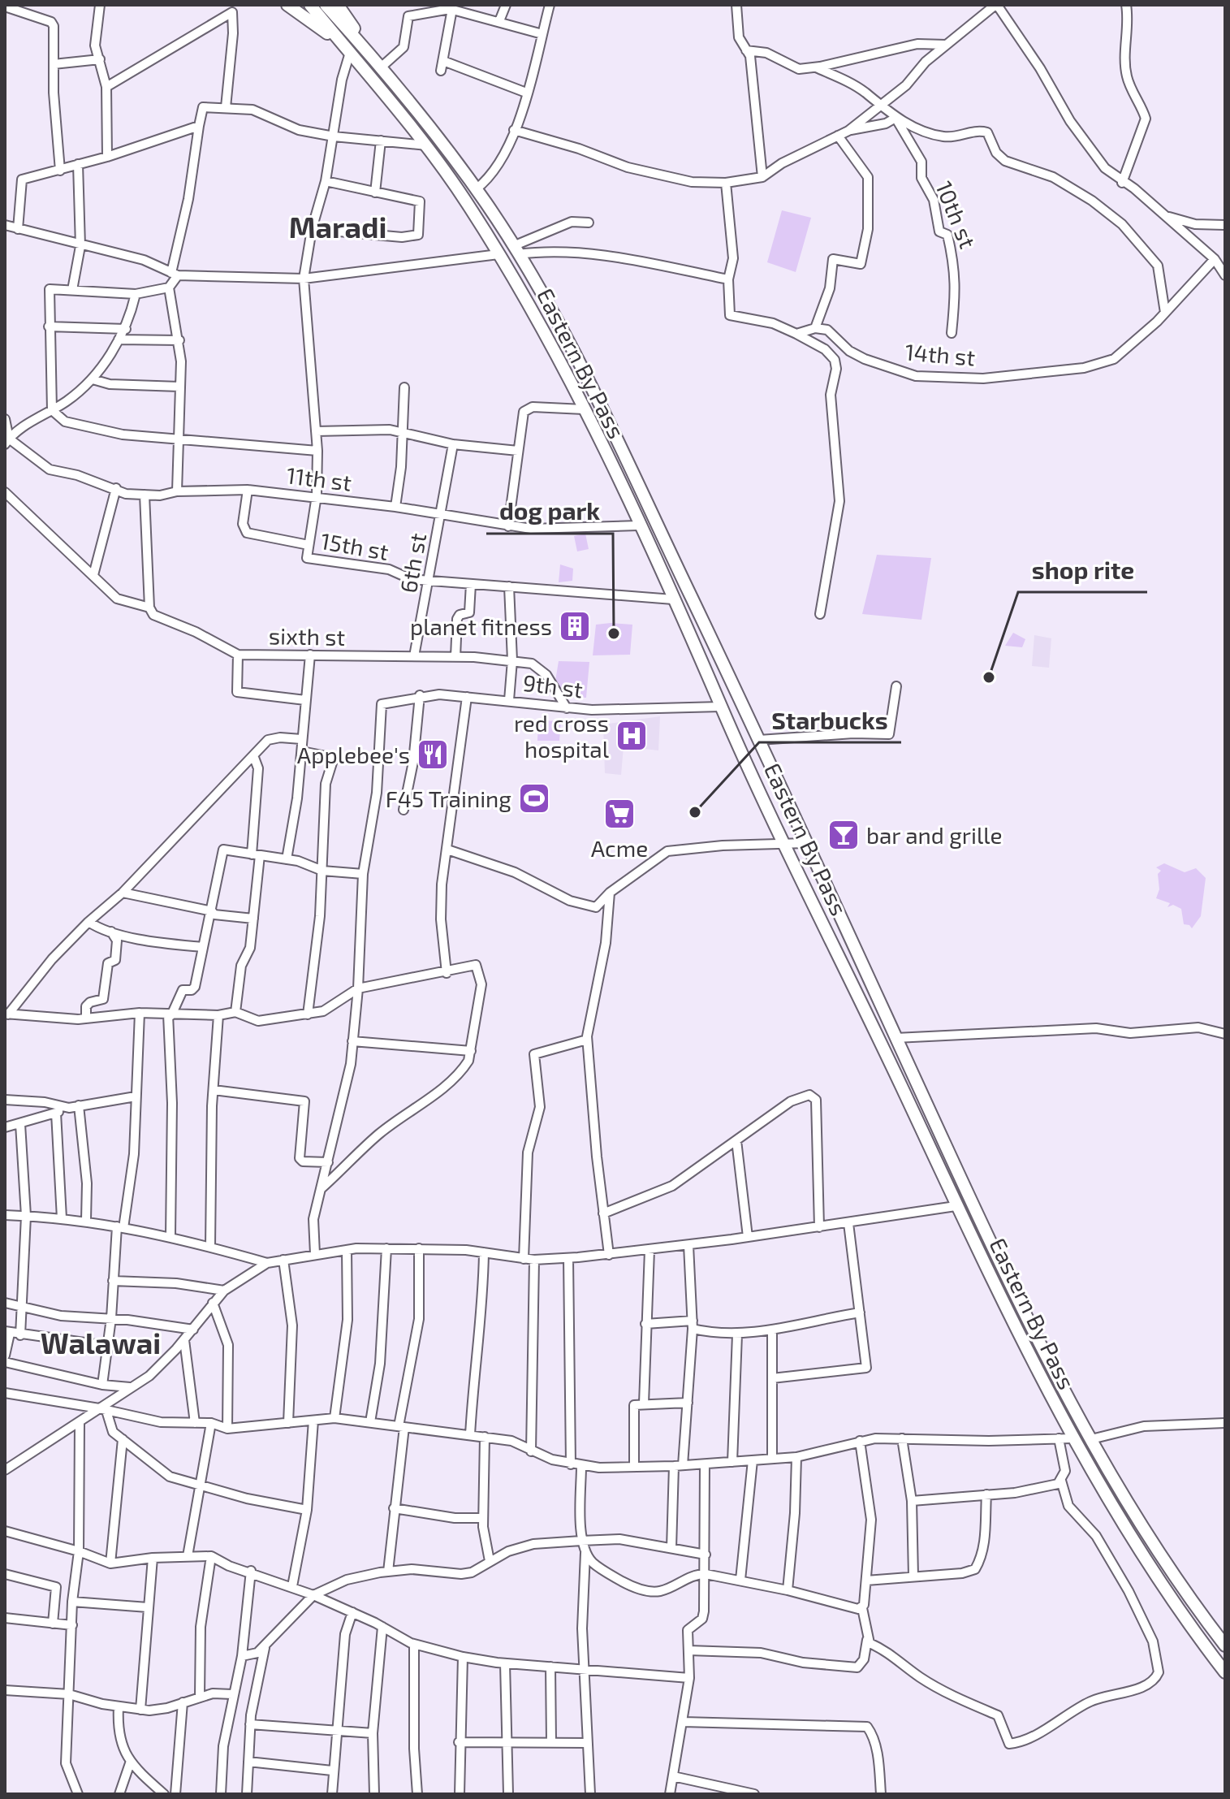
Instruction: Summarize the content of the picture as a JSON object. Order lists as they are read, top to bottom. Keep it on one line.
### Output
{"streets":{"main road":["Eastern By Pass"],"street":["10th st","14th st","11th st","15th st","6th st","sixth st","9th st"]},"crossings":[["Eastern By Pass","11th st"],["Eastern By Pass","15th st"],["Eastern By Pass","9th st"],["11th st","15th st"],["11th st","6th st"],["15th st","6th st"],["6th st","sixth st"],["sixth st","9th st"]],"districts":["Maradi","Walawai"],"places":{"building":["planet fitness"],"other":["dog park","shop rite","Starbucks"],"hospital":["red cross hospital"],"restaurant":["Applebee's"],"sports":["F45 Training"],"supermarket":["Acme"],"bar":["bar and grille"]}}
